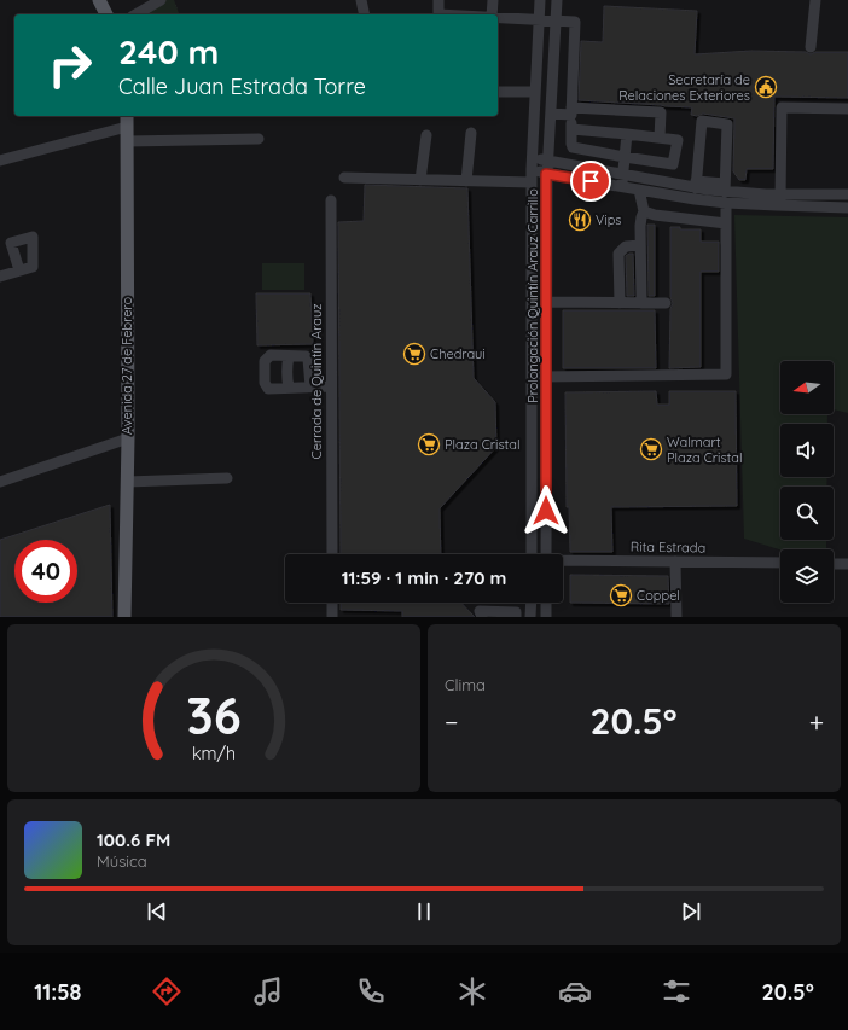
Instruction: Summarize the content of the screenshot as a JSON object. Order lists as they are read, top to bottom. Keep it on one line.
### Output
{"streets":{"main road":["Avenida 27 de Febrero"],"street":["Prolongación Quintín Arauz Carrillo","Cerrada de Quintín Arauz","Rita Estrada"]},"places":{"public building":["Secretaría de Relaciones Exteriores"],"restaurant":["Vips"],"supermarket":["Chedraui","Plaza Cristal","Walmart Plaza Cristal","Coppel"]},"north":"left","page":{"turn":["240 m","Calle Juan Estrada Torre"],"limit":"40","trip":"11:59 · 1 min · 270 m","tile":"Clima","heat":["−","20.5°","+"],"song":["100.6 FM","Música"],"tabs":["11:58","20.5°"],"gauge":["36","km/h"]}}
